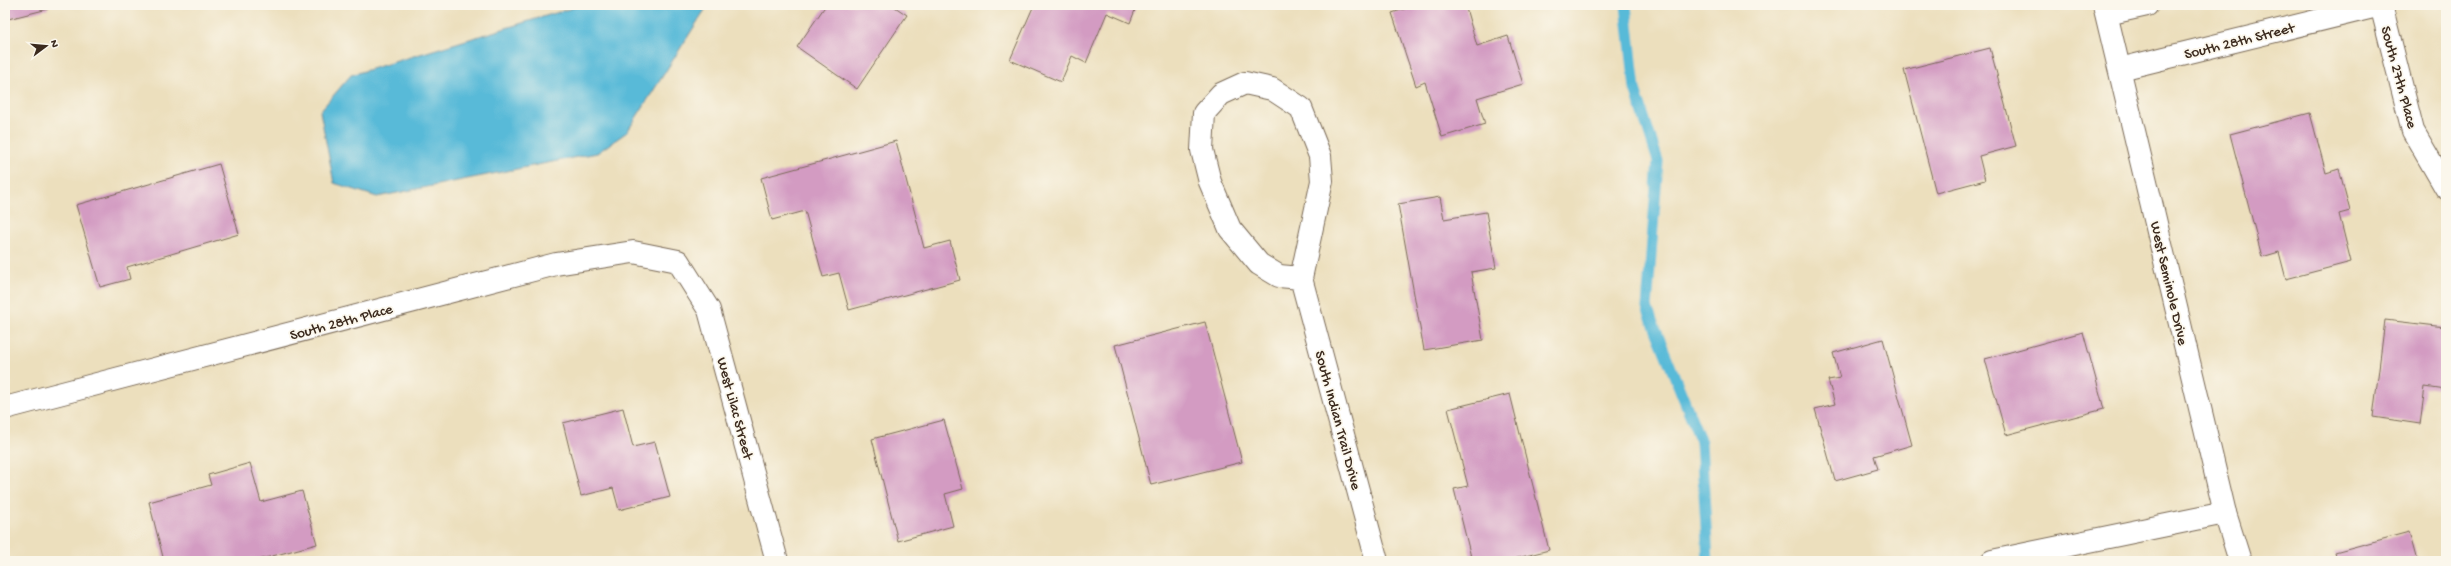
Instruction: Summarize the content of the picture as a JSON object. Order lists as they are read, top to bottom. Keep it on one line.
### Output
{"streets":{"street":["South 28th Street","South 27th Place","West Seminole Drive","South 28th Place","West Lilac Street","South Indian Trail Drive"]},"crossings":[["South 28th Street","South 27th Place"],["South 28th Street","West Seminole Drive"],["South 28th Place","West Lilac Street"]],"north":"right"}
